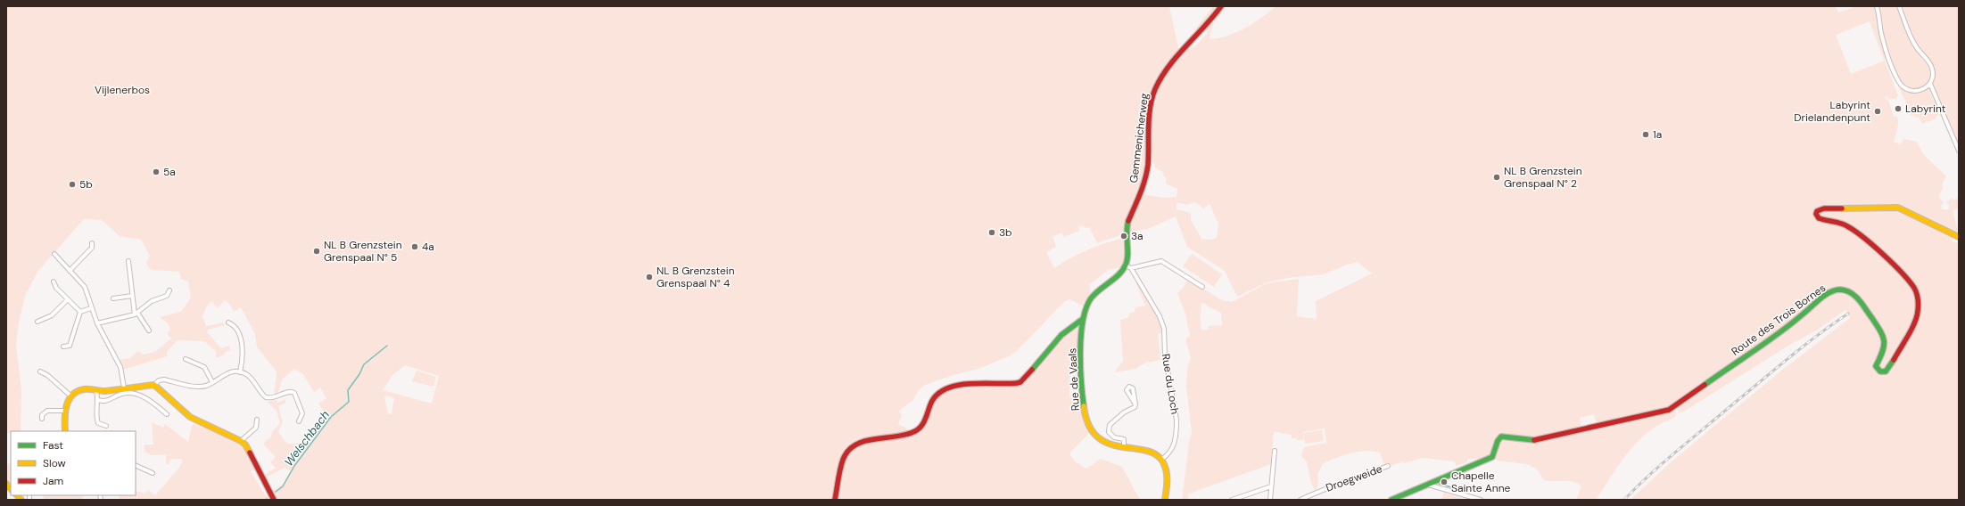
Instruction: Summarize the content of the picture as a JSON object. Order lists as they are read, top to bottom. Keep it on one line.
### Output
{"streets":{"street":["Gemmenicherweg","Route des Trois Bornes","Rue de Vaals","Rue du Loch","Droegweide"]},"crossings":[["Gemmenicherweg","Rue de Vaals"],["Rue de Vaals","Rue du Loch"]],"water":["Welschbach"],"parks":["Vijlenerbos"],"places":["Labyrint","Labyrint Drielandenpunt","1a","5a","NL B Grenzstein Grenspaal N° 2","5b","3b","3a","4a","NL B Grenzstein Grenspaal N° 5","NL B Grenzstein Grenspaal N° 4","Chapelle Sainte Anne"],"legend":["Fast","Slow","Jam"]}
